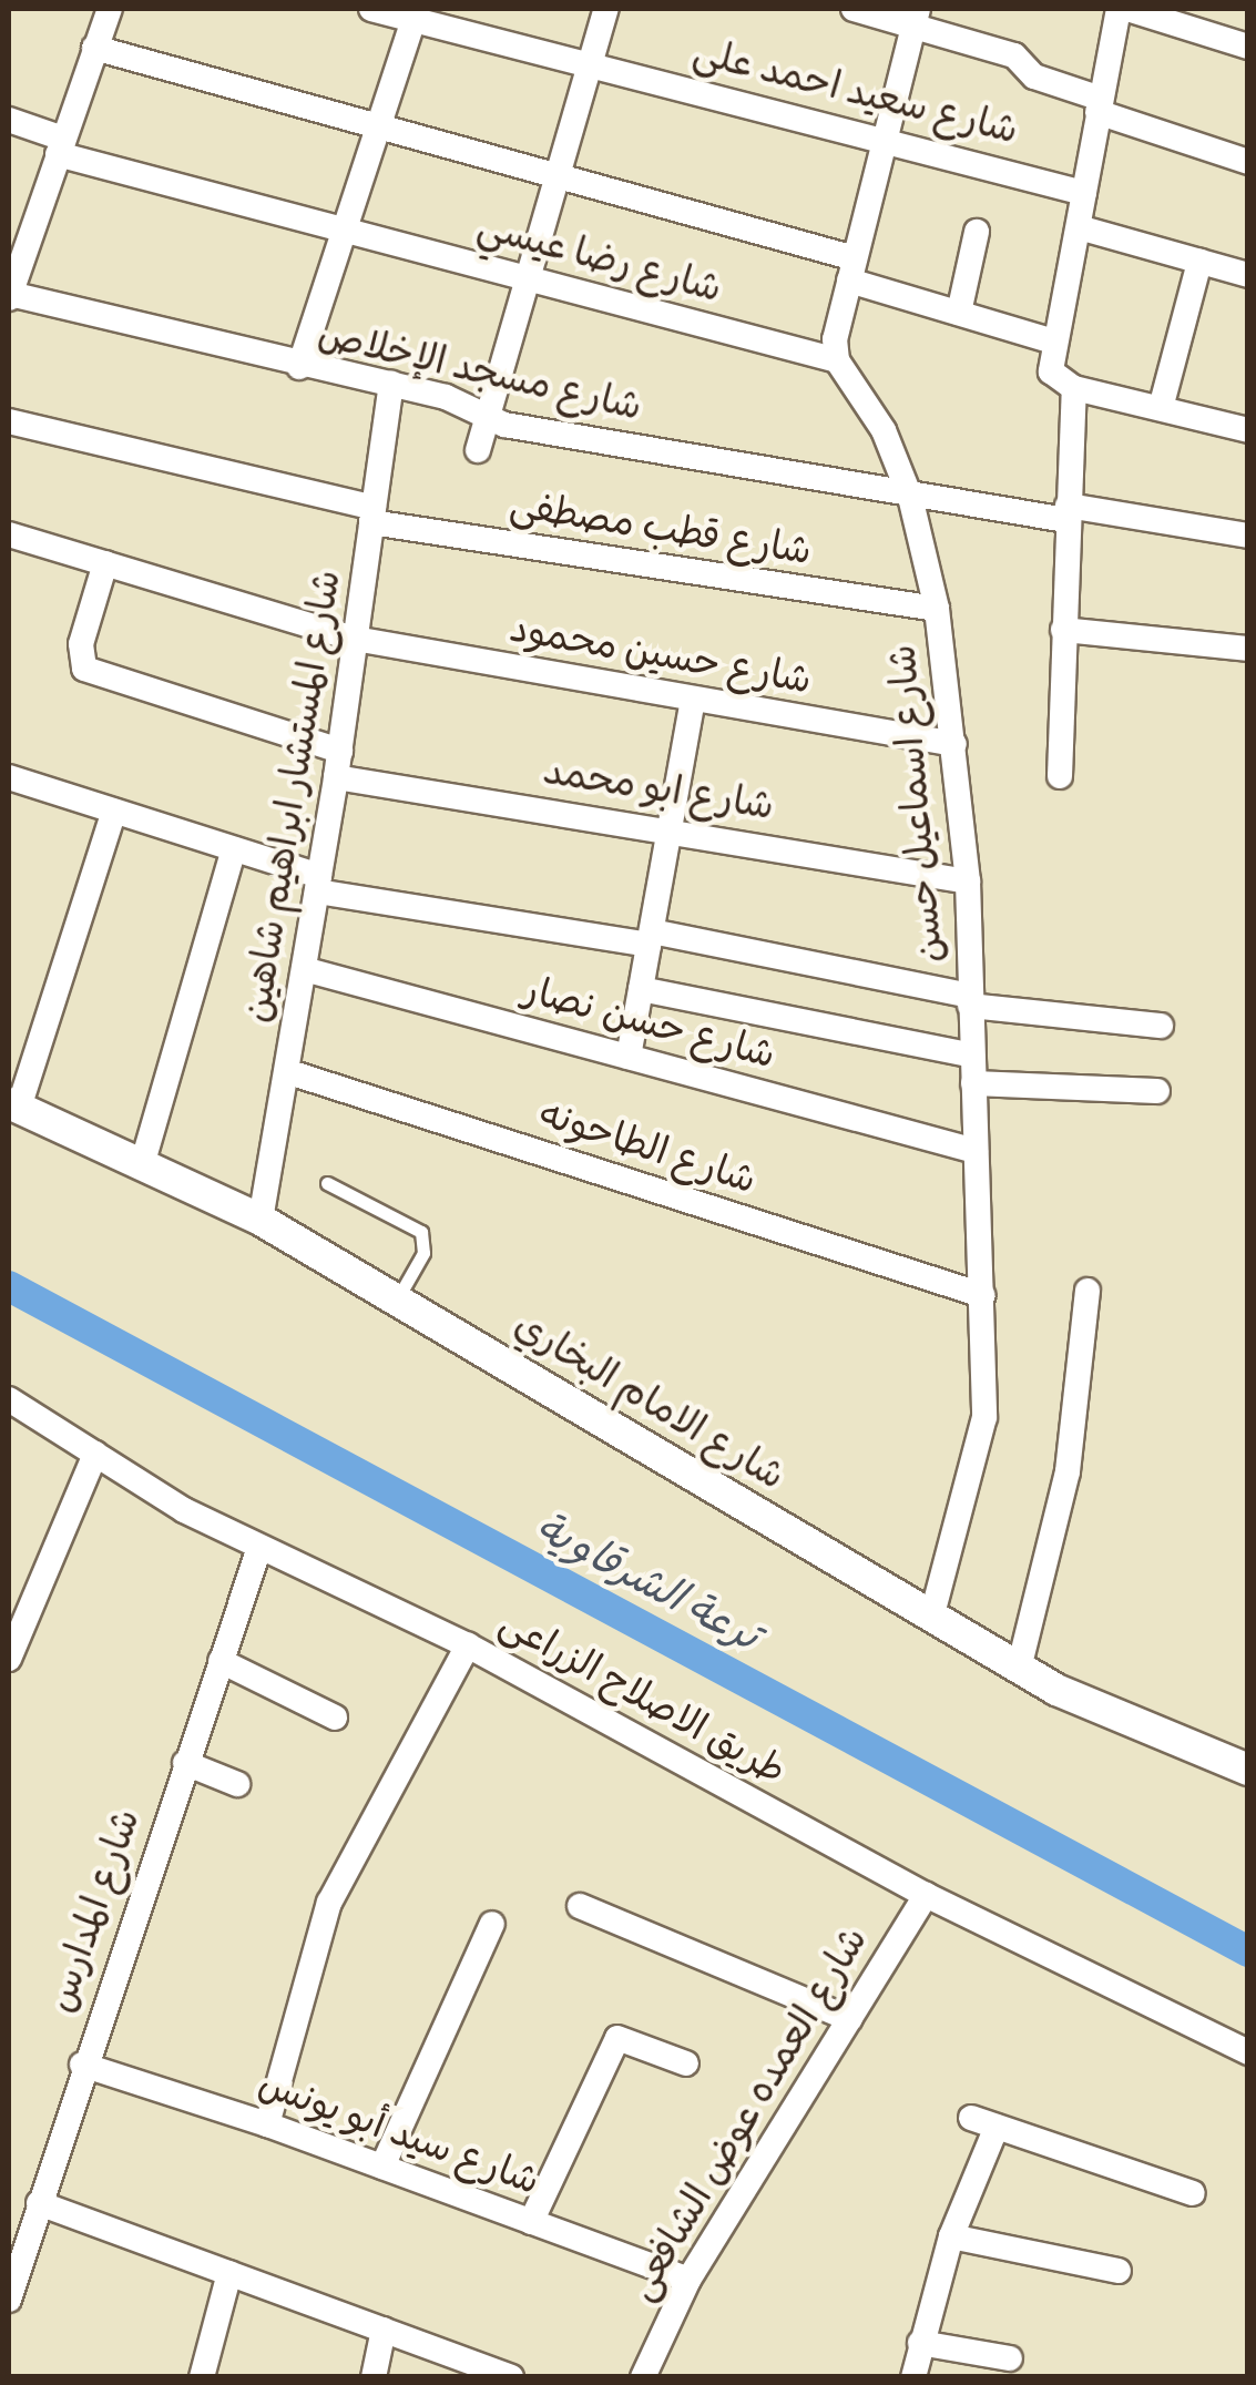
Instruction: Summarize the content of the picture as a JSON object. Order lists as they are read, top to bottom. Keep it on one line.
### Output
{"streets":{"street":["شارع سعيد احمد على","شارع رضا عيسي","شارع مسجد الإخلاص","شارع قطب مصطفى","شارع حسين محمود","شارع ابو محمد","شارع المستشار ابراهيم شاهين","شارع اسماعيل حسن","شارع حسن نصار","شارع الطاحونه","شارع الامام البخاري","طريق الاصلاح الزراعى","شارع المدارس","شارع العمده عوض الشافعى","شارع سيد أبو يونس"]},"crossings":[["شارع رضا عيسي","شارع اسماعيل حسن"],["شارع مسجد الإخلاص","شارع المستشار ابراهيم شاهين"],["شارع مسجد الإخلاص","شارع اسماعيل حسن"],["شارع قطب مصطفى","شارع المستشار ابراهيم شاهين"],["شارع قطب مصطفى","شارع اسماعيل حسن"],["شارع حسين محمود","شارع ابو محمد"],["شارع حسين محمود","شارع المستشار ابراهيم شاهين"],["شارع حسين محمود","شارع اسماعيل حسن"],["شارع ابو محمد","شارع المستشار ابراهيم شاهين"],["شارع ابو محمد","شارع اسماعيل حسن"],["شارع المستشار ابراهيم شاهين","شارع حسن نصار"],["شارع المستشار ابراهيم شاهين","شارع الطاحونه"],["شارع المستشار ابراهيم شاهين","شارع الامام البخاري"],["شارع اسماعيل حسن","شارع حسن نصار"],["شارع اسماعيل حسن","شارع الطاحونه"],["شارع اسماعيل حسن","شارع الامام البخاري"],["طريق الاصلاح الزراعى","شارع المدارس"],["طريق الاصلاح الزراعى","شارع العمده عوض الشافعى"],["شارع المدارس","شارع سيد أبو يونس"],["شارع العمده عوض الشافعى","شارع سيد أبو يونس"]],"water":["ترعة الشرقاوية"]}
